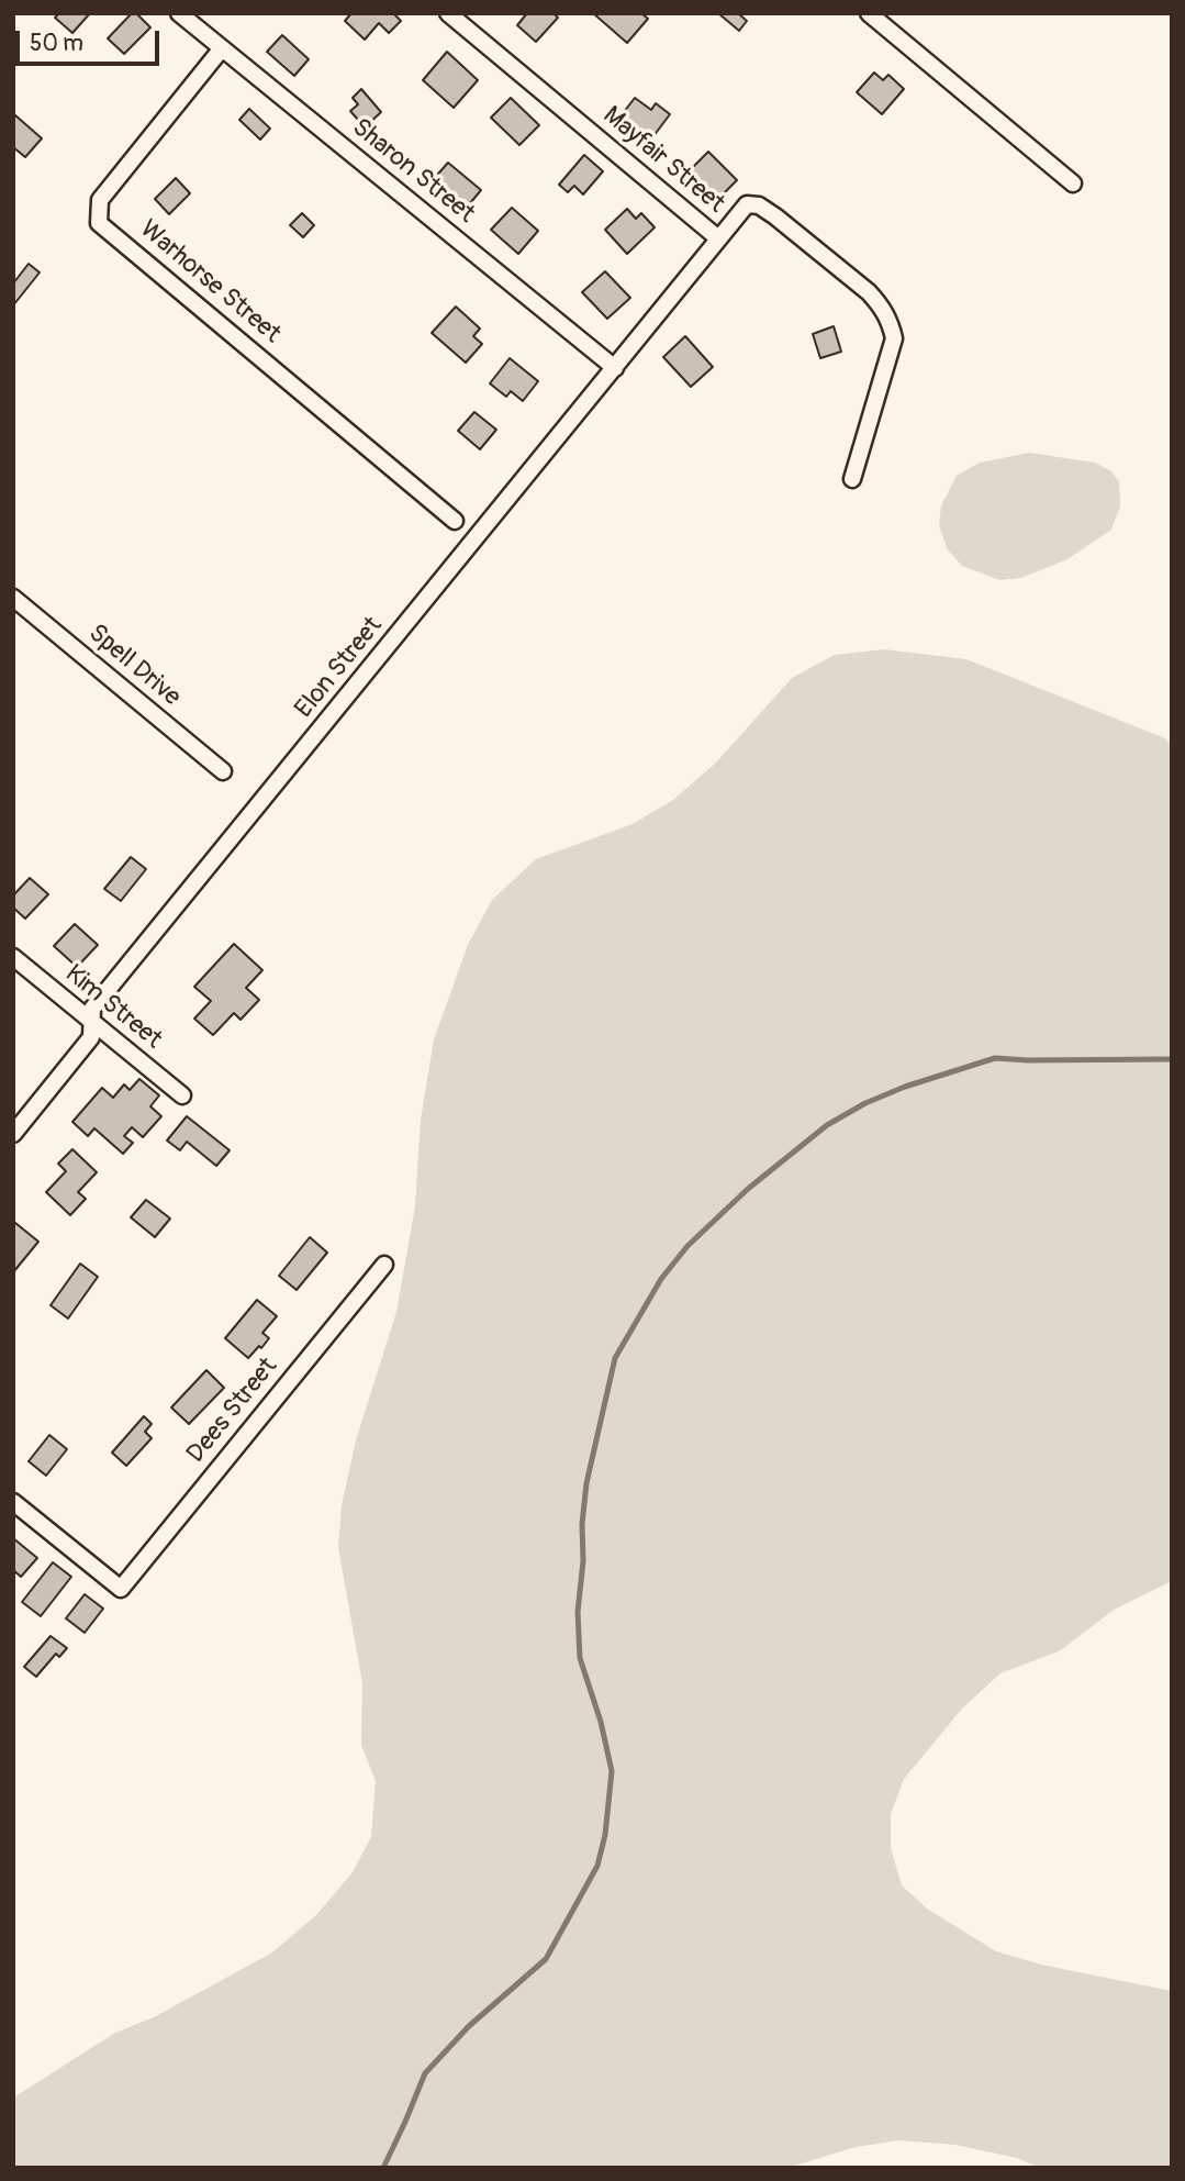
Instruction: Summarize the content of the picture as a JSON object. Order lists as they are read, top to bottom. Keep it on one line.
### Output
{"streets":{"street":["Mayfair Street","Sharon Street","Warhorse Street","Spell Drive","Elon Street","Kim Street","Dees Street"]},"crossings":[["Mayfair Street","Elon Street"],["Sharon Street","Warhorse Street"],["Sharon Street","Elon Street"],["Elon Street","Kim Street"]],"scale_bar":"50 m"}
